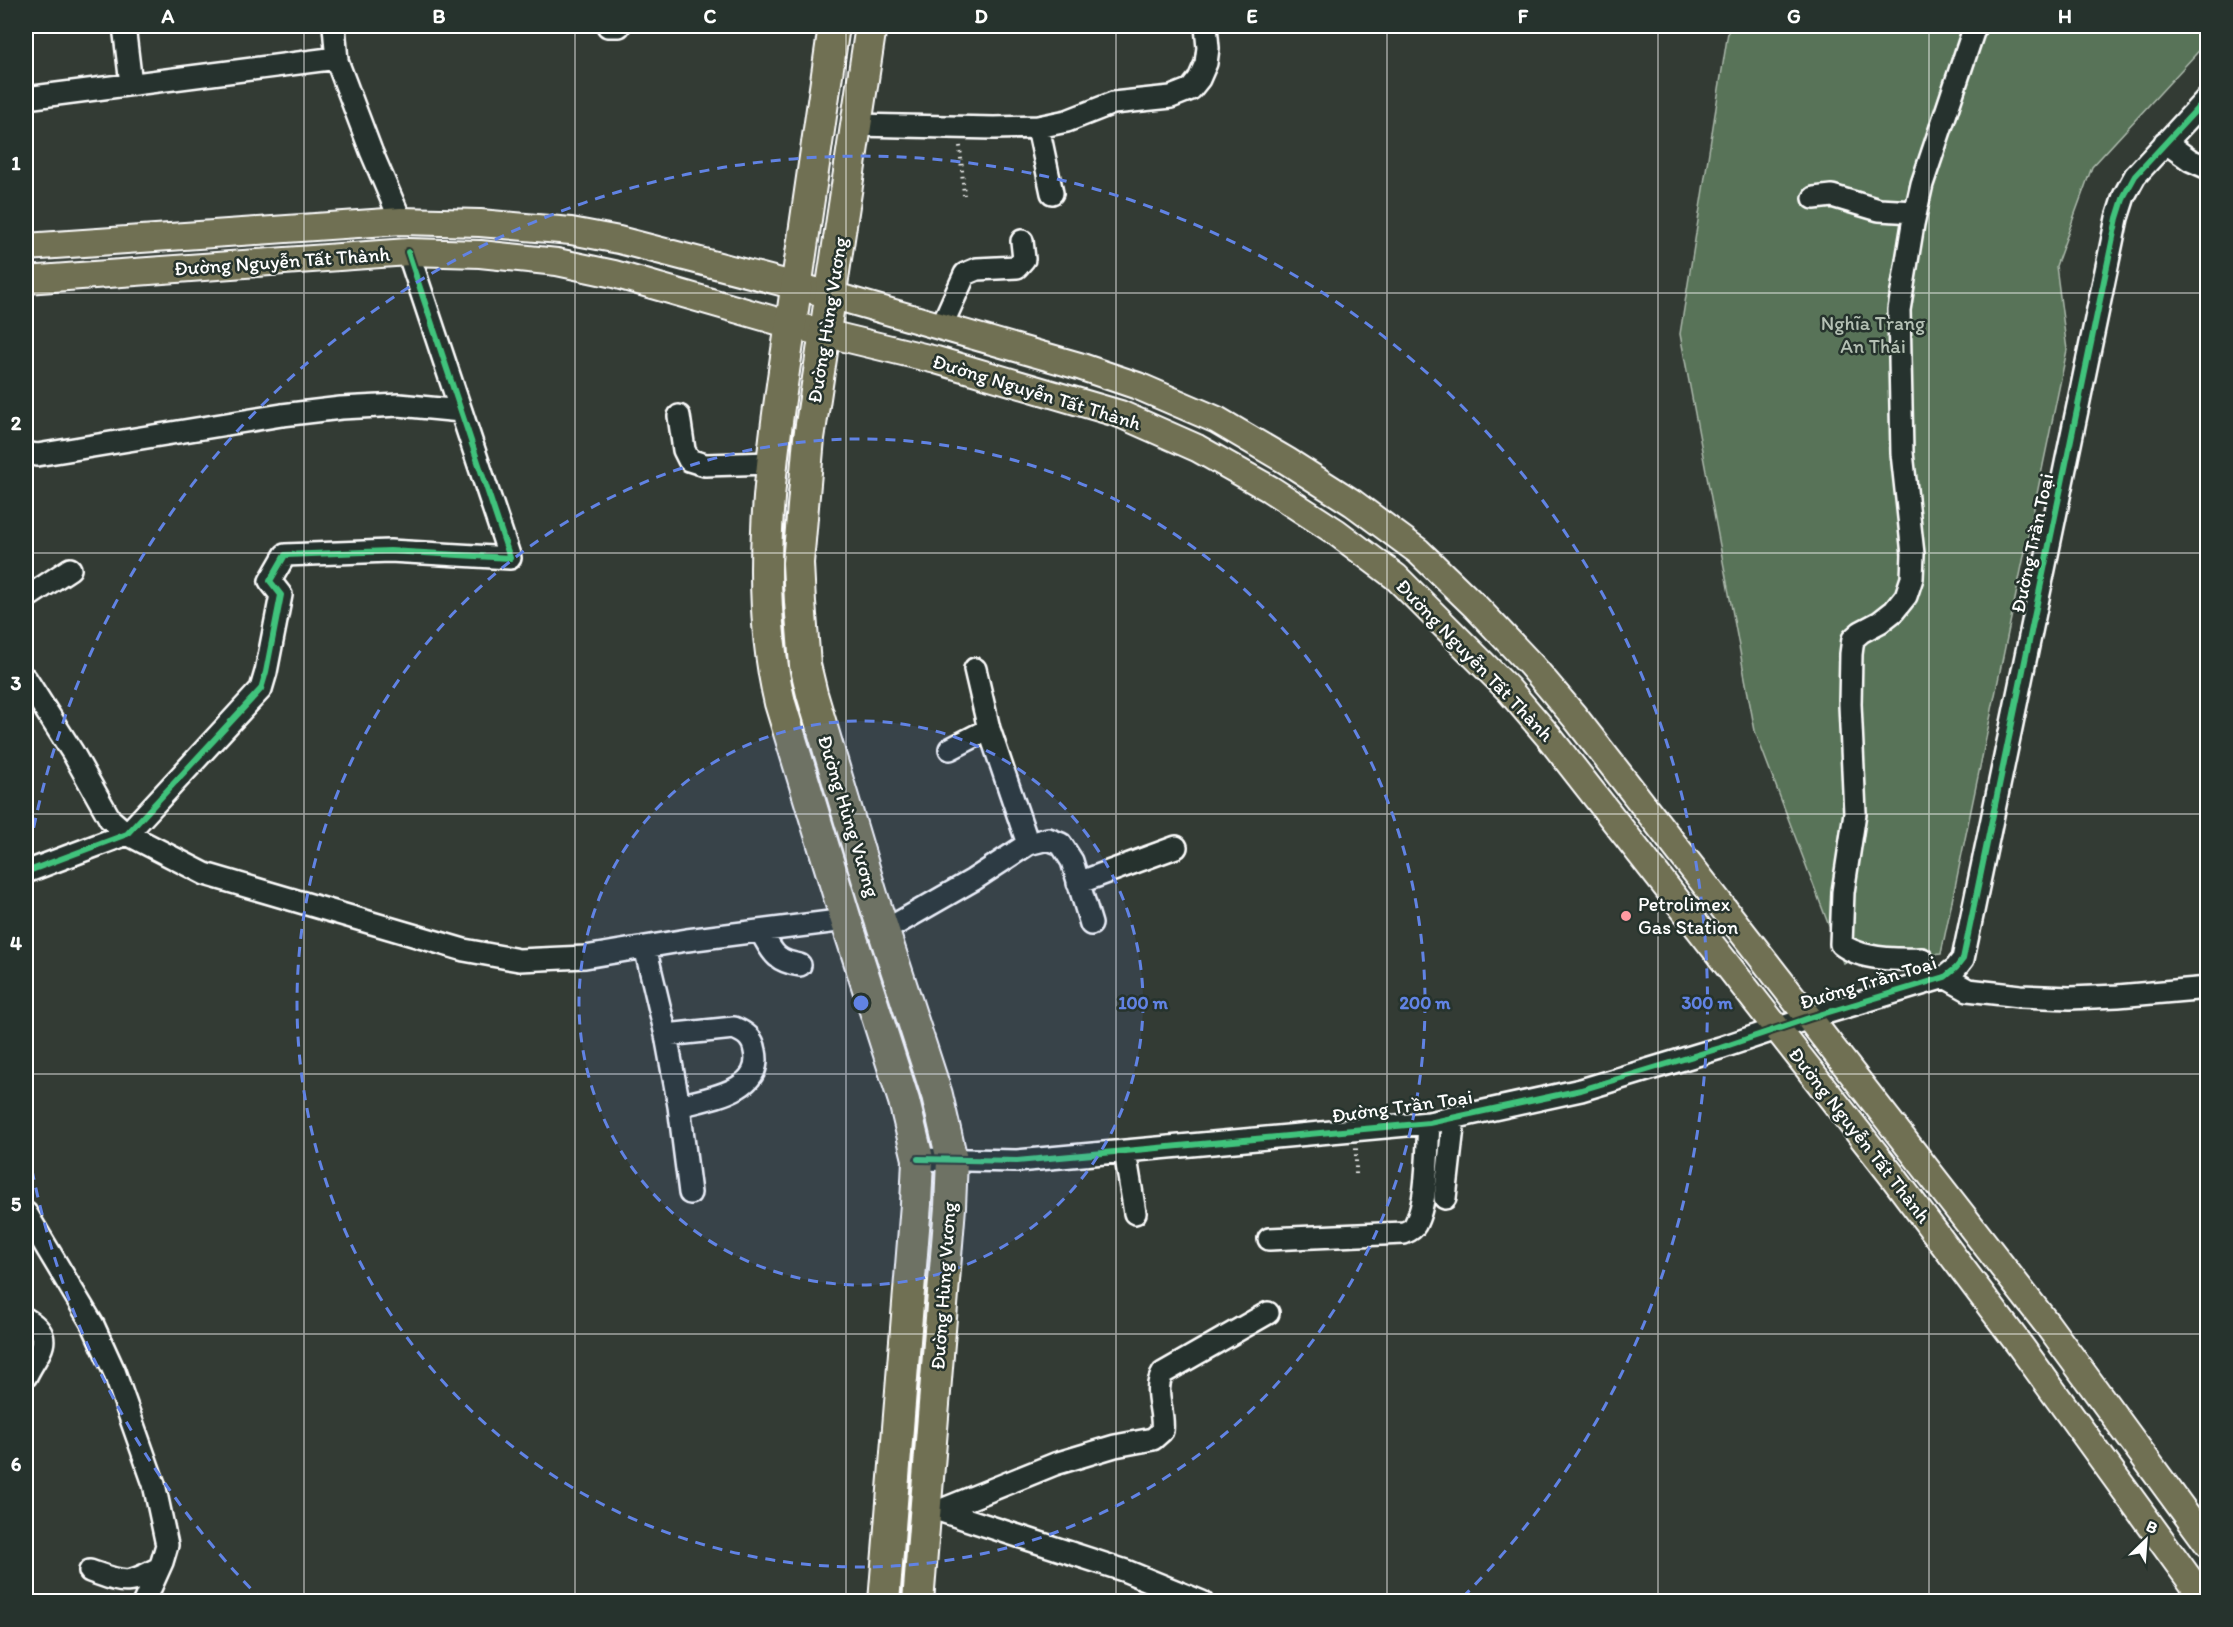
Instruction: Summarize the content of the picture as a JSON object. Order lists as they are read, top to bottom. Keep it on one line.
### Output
{"streets":{"highway":["Đường Hùng Vương"],"main road":["Đường Nguyễn Tất Thành"],"street":["Đường Trần Toại"]},"crossings":[["Đường Nguyễn Tất Thành","Đường Hùng Vương"],["Đường Nguyễn Tất Thành","Đường Trần Toại"],["Đường Hùng Vương","Đường Trần Toại"]],"parks":["Nghĩa Trang An Thái"],"places":["Petrolimex Gas Station"],"north":"top right","grid":{"columns":["A","B","C","D","E","F","G","H"],"rows":["1","2","3","4","5","6"]},"rings":["100 m","200 m","300 m"]}
